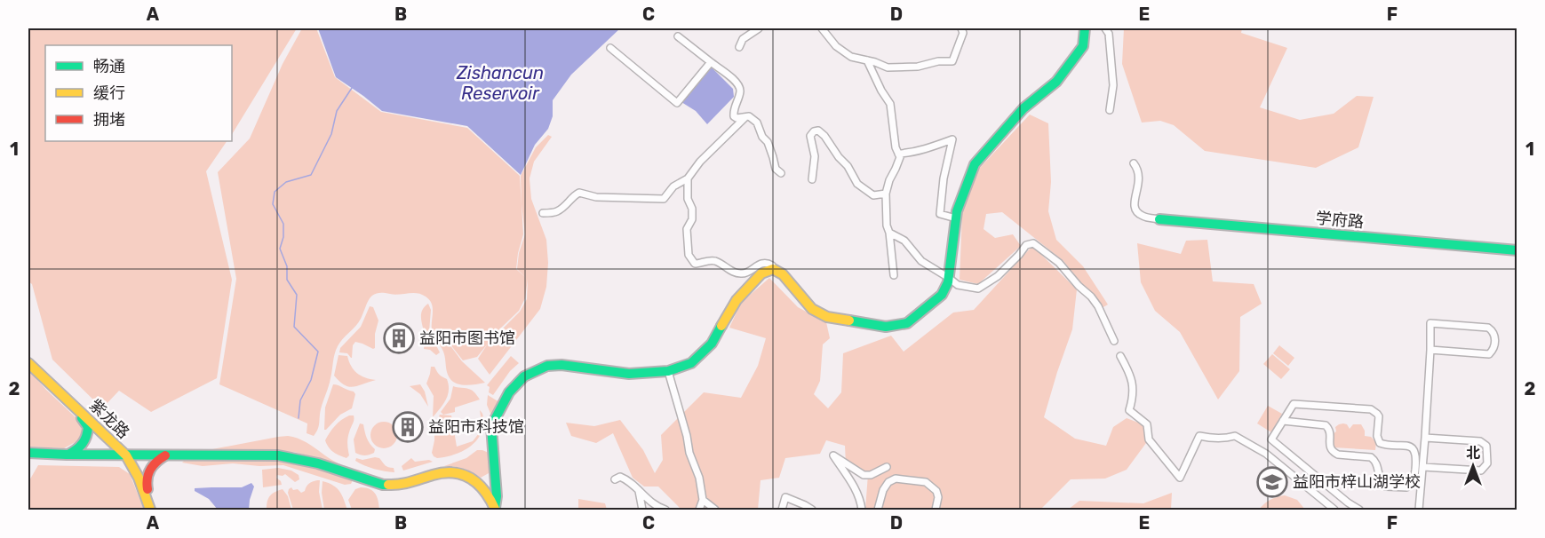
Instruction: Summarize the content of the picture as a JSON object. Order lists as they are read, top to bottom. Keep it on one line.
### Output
{"streets":{"street":["学府路","紫龙路"]},"water":["Zishancun Reservoir"],"places":{"building":["益阳市图书馆","益阳市科技馆"],"school or university":["益阳市梓山湖学校"]},"legend":["畅通","缓行","拥堵"],"north":"top","grid":{"columns":["A","B","C","D","E","F"],"rows":["1","2"]}}
